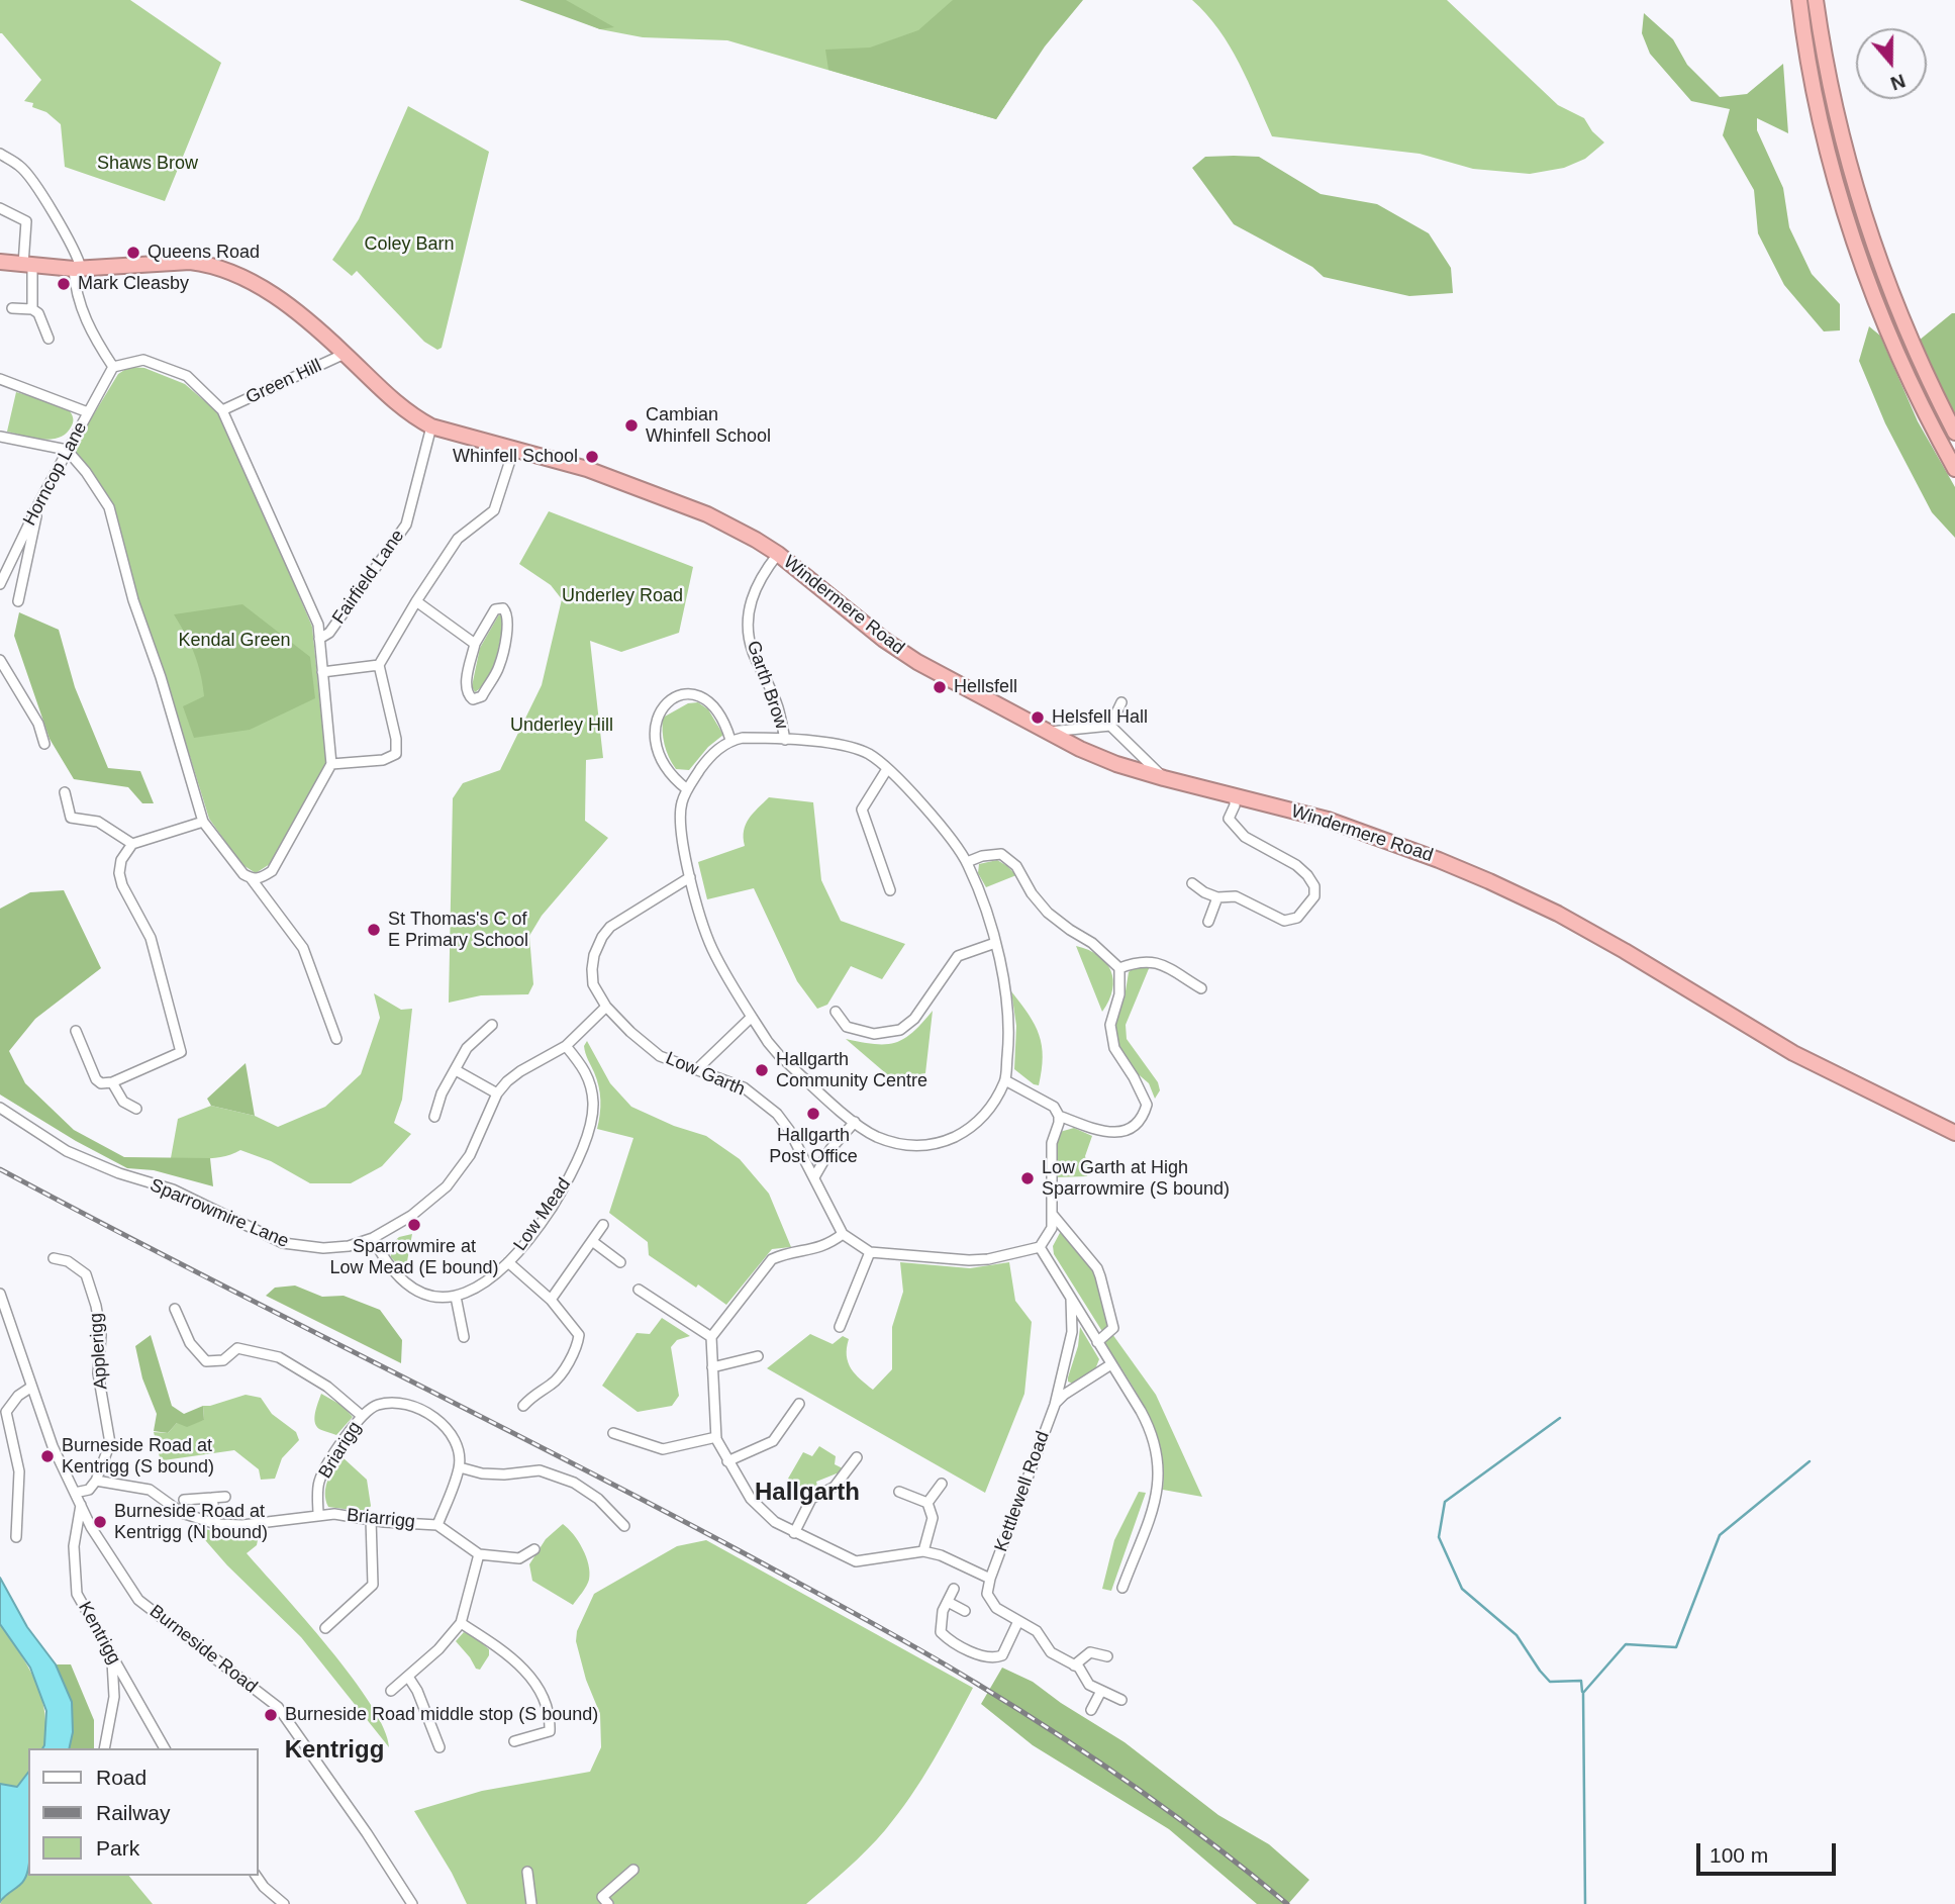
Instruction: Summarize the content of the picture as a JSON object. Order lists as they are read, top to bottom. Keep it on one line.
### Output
{"streets":{"highway":["Windermere Road"],"street":["Green Hill","Horncop Lane","Fairfield Lane","Garth Brow","Low Garth","Sparrowmire Lane","Low Mead","Applerigg","Briarigg","Kettlewell Road","Briarrigg","Kentrigg","Burneside Road"]},"crossings":[["Green Hill","Windermere Road"],["Fairfield Lane","Windermere Road"],["Windermere Road","Garth Brow"],["Low Garth","Sparrowmire Lane"],["Sparrowmire Lane","Low Mead"],["Applerigg","Briarrigg"],["Briarigg","Briarrigg"],["Kentrigg","Burneside Road"]],"districts":["Hallgarth","Kentrigg"],"parks":["Shaws Brow","Coley Barn","Underley Road","Kendal Green","Underley Hill"],"places":["Queens Road","Mark Cleasby","Cambian Whinfell School","Whinfell School","Hellsfell","Helsfell Hall","St Thomas's C of E Primary School","Hallgarth Community Centre","Hallgarth Post Office","Low Garth at High Sparrowmire (S bound)","Sparrowmire at Low Mead (E bound)","Burneside Road at Kentrigg (S bound)","Burneside Road at Kentrigg (N bound)","Burneside Road middle stop (S bound)"],"legend":["Road","Railway","Park"],"scale_bar":"100 m","north":"bottom"}
